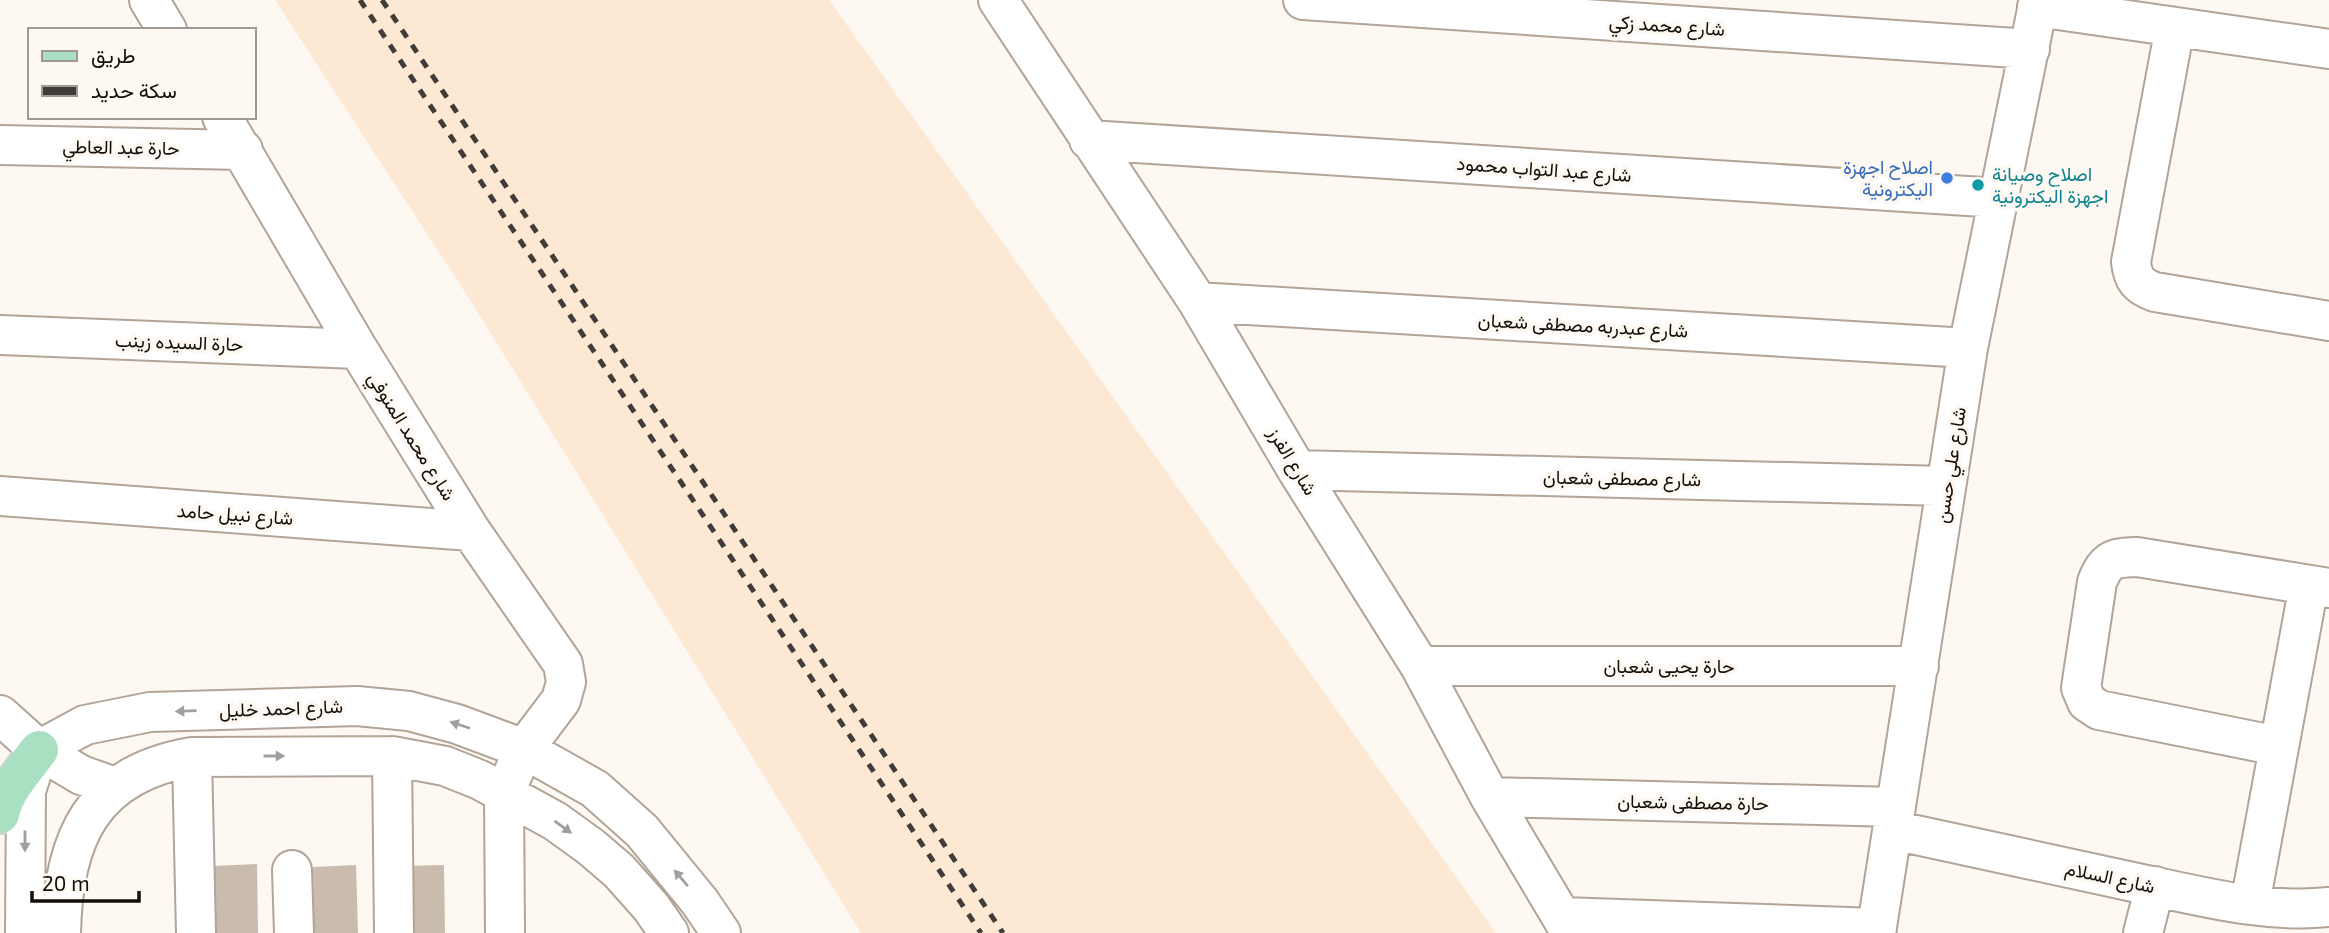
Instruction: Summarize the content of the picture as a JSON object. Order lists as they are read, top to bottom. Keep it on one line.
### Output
{"streets":{"street":["شارع محمد زكي","حارة عبد العاطي","شارع عبد التواب محمود","شارع عبدربه مصطفى شعبان","حارة السيده زينب","شارع محمد المنوفي","شارع الفرز","شارع علي حسن","شارع مصطفى شعبان","شارع نبيل حامد","حارة يحيى شعبان","شارع احمد خليل","حارة مصطفى شعبان","شارع السلام"]},"crossings":[["شارع محمد زكي","شارع علي حسن"],["حارة عبد العاطي","شارع محمد المنوفي"],["شارع عبد التواب محمود","شارع الفرز"],["شارع عبد التواب محمود","شارع علي حسن"],["شارع عبدربه مصطفى شعبان","شارع الفرز"],["شارع عبدربه مصطفى شعبان","شارع علي حسن"],["حارة السيده زينب","شارع محمد المنوفي"],["شارع محمد المنوفي","شارع نبيل حامد"],["شارع محمد المنوفي","شارع احمد خليل"],["شارع الفرز","شارع مصطفى شعبان"],["شارع الفرز","حارة يحيى شعبان"],["شارع الفرز","حارة مصطفى شعبان"],["شارع علي حسن","شارع مصطفى شعبان"],["شارع علي حسن","حارة يحيى شعبان"],["شارع علي حسن","حارة مصطفى شعبان"],["شارع علي حسن","شارع السلام"],["حارة مصطفى شعبان","شارع السلام"]],"places":["اصلاح اجهزة اليكترونية","اصلاح وصيانة اجهزة اليكترونية"],"legend":["طريق","سكة حديد"],"scale_bar":"20 m"}
